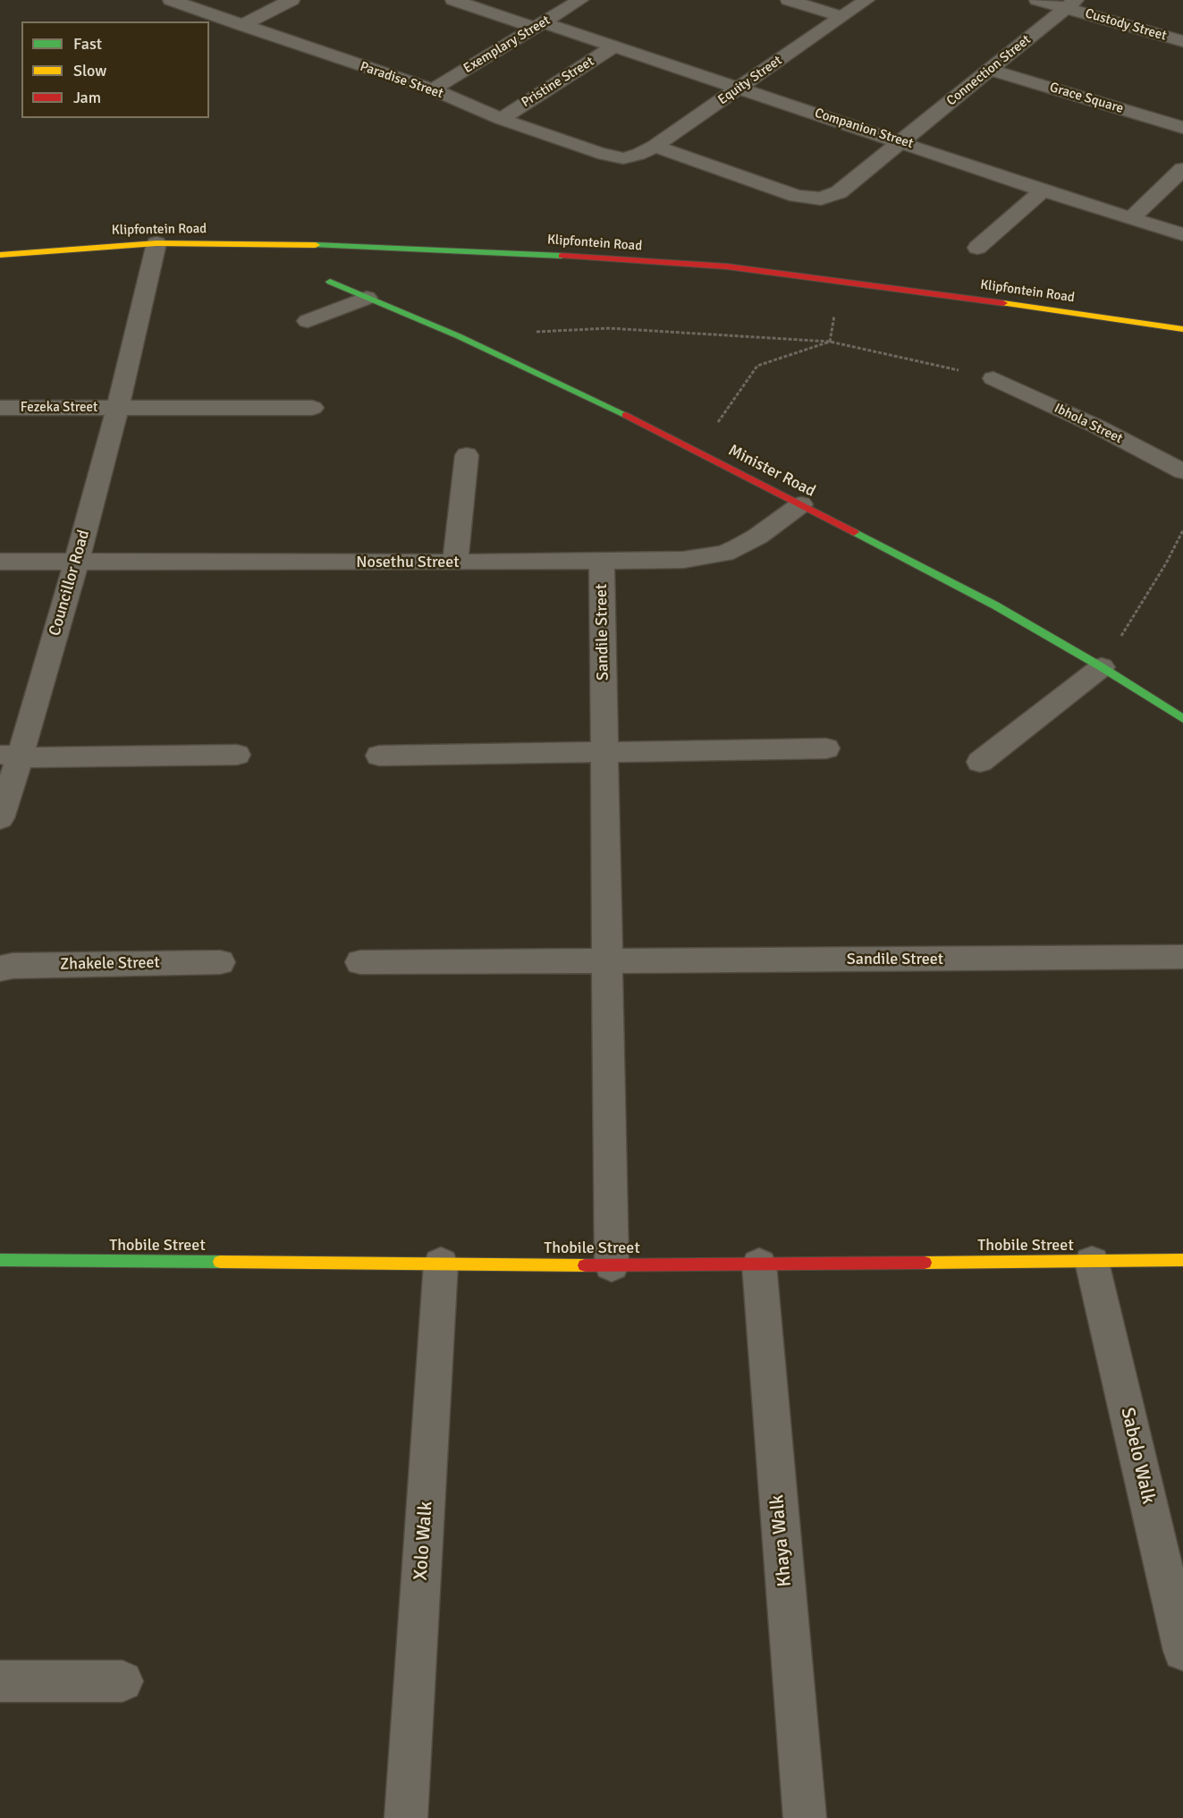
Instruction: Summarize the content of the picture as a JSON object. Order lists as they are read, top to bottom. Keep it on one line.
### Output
{"streets":{"street":["Custody Street","Exemplary Street","Connection Street","Paradise Street","Equity Street","Pristine Street","Grace Square","Companion Street","Klipfontein Road","Fezeka Street","Ibhola Street","Minister Road","Nosethu Street","Councillor Road","Sandile Street","Zhakele Street","Thobile Street","Sabelo Walk","Xolo Walk","Khaya Walk"]},"crossings":[["Custody Street","Connection Street"],["Exemplary Street","Paradise Street"],["Exemplary Street","Companion Street"],["Connection Street","Grace Square"],["Connection Street","Companion Street"],["Paradise Street","Equity Street"],["Paradise Street","Pristine Street"],["Equity Street","Companion Street"],["Pristine Street","Companion Street"],["Klipfontein Road","Councillor Road"],["Fezeka Street","Councillor Road"],["Minister Road","Nosethu Street"],["Nosethu Street","Councillor Road"],["Nosethu Street","Sandile Street"],["Sandile Street","Thobile Street"],["Thobile Street","Sabelo Walk"],["Thobile Street","Xolo Walk"],["Thobile Street","Khaya Walk"]],"legend":["Fast","Slow","Jam"]}
